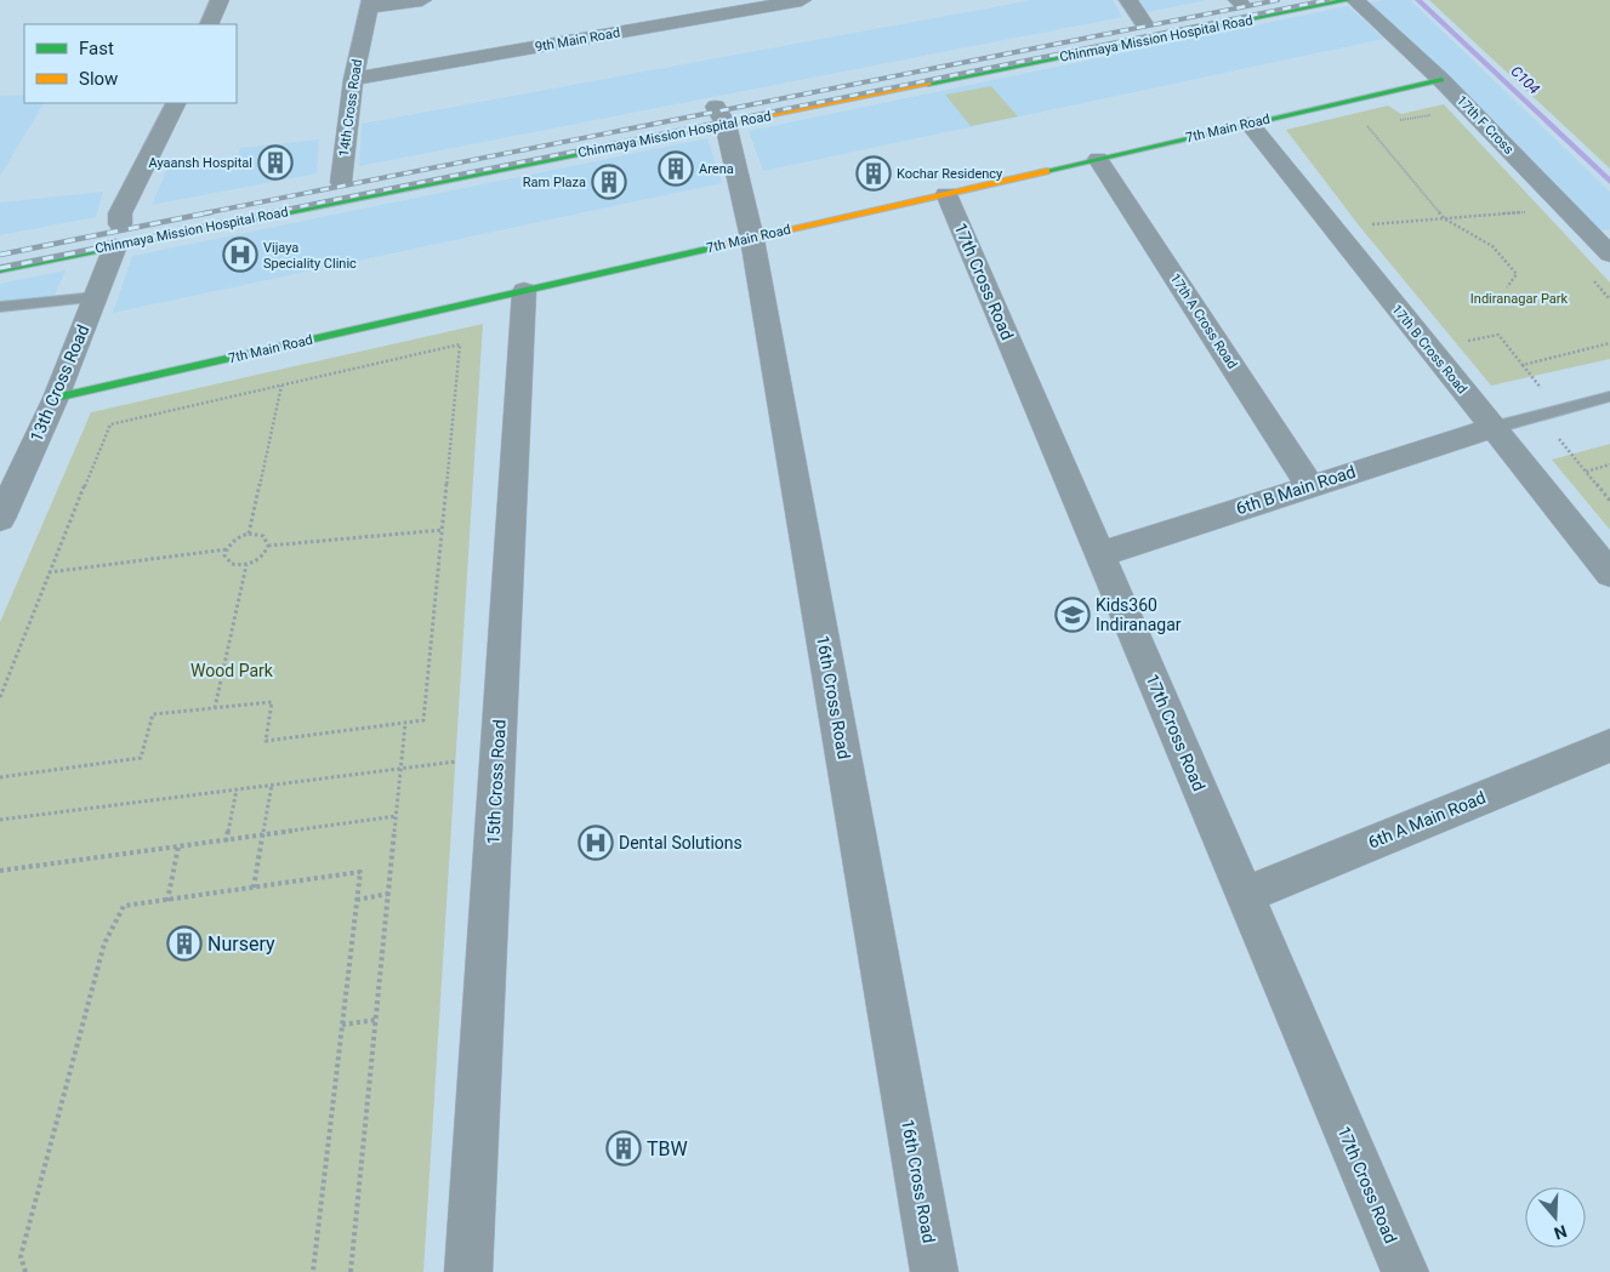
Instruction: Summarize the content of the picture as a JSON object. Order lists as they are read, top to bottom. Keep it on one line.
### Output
{"streets":{"main road":["Chinmaya Mission Hospital Road","7th Main Road"],"street":["9th Main Road","14th Cross Road","17th F Cross","17th Cross Road","17th A Cross Road","17th B Cross Road","13th Cross Road","6th B Main Road","16th Cross Road","15th Cross Road","6th A Main Road"]},"crossings":[["Chinmaya Mission Hospital Road","13th Cross Road"],["Chinmaya Mission Hospital Road","16th Cross Road"],["9th Main Road","14th Cross Road"],["17th F Cross","7th Main Road"],["7th Main Road","17th Cross Road"],["7th Main Road","17th A Cross Road"],["7th Main Road","17th B Cross Road"],["7th Main Road","13th Cross Road"],["7th Main Road","16th Cross Road"],["7th Main Road","15th Cross Road"],["17th Cross Road","6th B Main Road"],["17th Cross Road","6th A Main Road"],["17th A Cross Road","6th B Main Road"],["17th B Cross Road","6th B Main Road"]],"water":["C104"],"parks":["Indiranagar Park","Wood Park"],"places":{"building":["Ayaansh Hospital","Arena","Kochar Residency","Ram Plaza","Nursery","TBW"],"hospital":["Vijaya Speciality Clinic","Dental Solutions"],"school or university":["Kids360 Indiranagar"]},"legend":["Fast","Slow"],"north":"bottom"}
